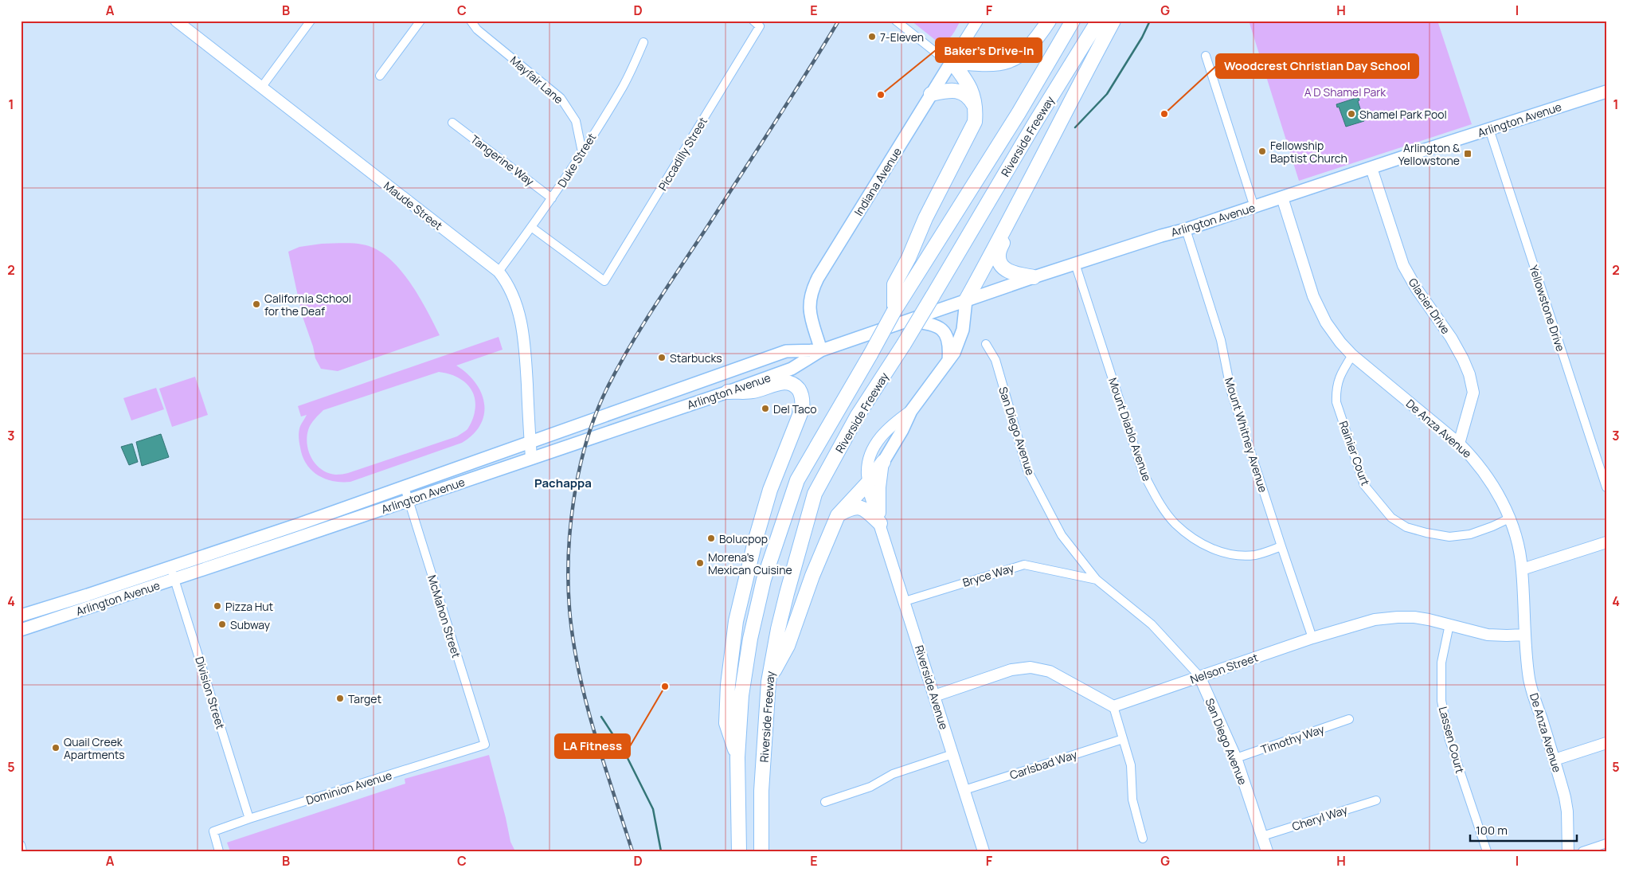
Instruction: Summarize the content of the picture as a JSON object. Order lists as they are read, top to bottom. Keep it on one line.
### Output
{"streets":{"highway":["Riverside Freeway"],"main road":["Arlington Avenue","Indiana Avenue","Riverside Avenue"],"street":["Mayfair Lane","Piccadilly Street","Tangerine Way","Duke Street","Maude Street","Glacier Drive","Yellowstone Drive","De Anza Avenue","Mount Diablo Avenue","San Diego Avenue","Mount Whitney Avenue","Rainier Court","Bryce Way","McMahon Street","Nelson Street","Division Street","Timothy Way","Lassen Court","Carlsbad Way","Dominion Avenue","Cheryl Way"]},"crossings":[["Mayfair Lane","Duke Street"],["Arlington Avenue","Indiana Avenue"],["Arlington Avenue","Maude Street"],["Arlington Avenue","Glacier Drive"],["Arlington Avenue","Yellowstone Drive"],["Arlington Avenue","De Anza Avenue"],["Arlington Avenue","Mount Diablo Avenue"],["Arlington Avenue","Mount Whitney Avenue"],["Arlington Avenue","McMahon Street"],["Arlington Avenue","Riverside Avenue"],["Arlington Avenue","Division Street"],["Piccadilly Street","Duke Street"],["Tangerine Way","Duke Street"],["Duke Street","Maude Street"],["Glacier Drive","De Anza Avenue"],["De Anza Avenue","Rainier Court"],["De Anza Avenue","Nelson Street"],["Mount Diablo Avenue","Mount Whitney Avenue"],["San Diego Avenue","Bryce Way"],["San Diego Avenue","Nelson Street"],["San Diego Avenue","Timothy Way"],["San Diego Avenue","Cheryl Way"],["Mount Whitney Avenue","Nelson Street"],["Bryce Way","Riverside Avenue"],["McMahon Street","Dominion Avenue"],["Nelson Street","Lassen Court"],["Riverside Avenue","Carlsbad Way"],["Division Street","Dominion Avenue"]],"districts":["Pachappa"],"parks":["A D Shamel Park"],"places":{"other":["7-Eleven","Baker's Drive-In","Woodcrest Christian Day School","Shamel Park Pool","Fellowship Baptist Church","California School for the Deaf","Starbucks","Del Taco","Bolucpop","Morena’s Mexican Cuisine","Pizza Hut","Subway","LA Fitness","Target","Quail Creek Apartments"],"transit":["Arlington & Yellowstone"]},"scale_bar":"100 m","grid":{"columns":["A","B","C","D","E","F","G","H","I"],"rows":["1","2","3","4","5"]}}
